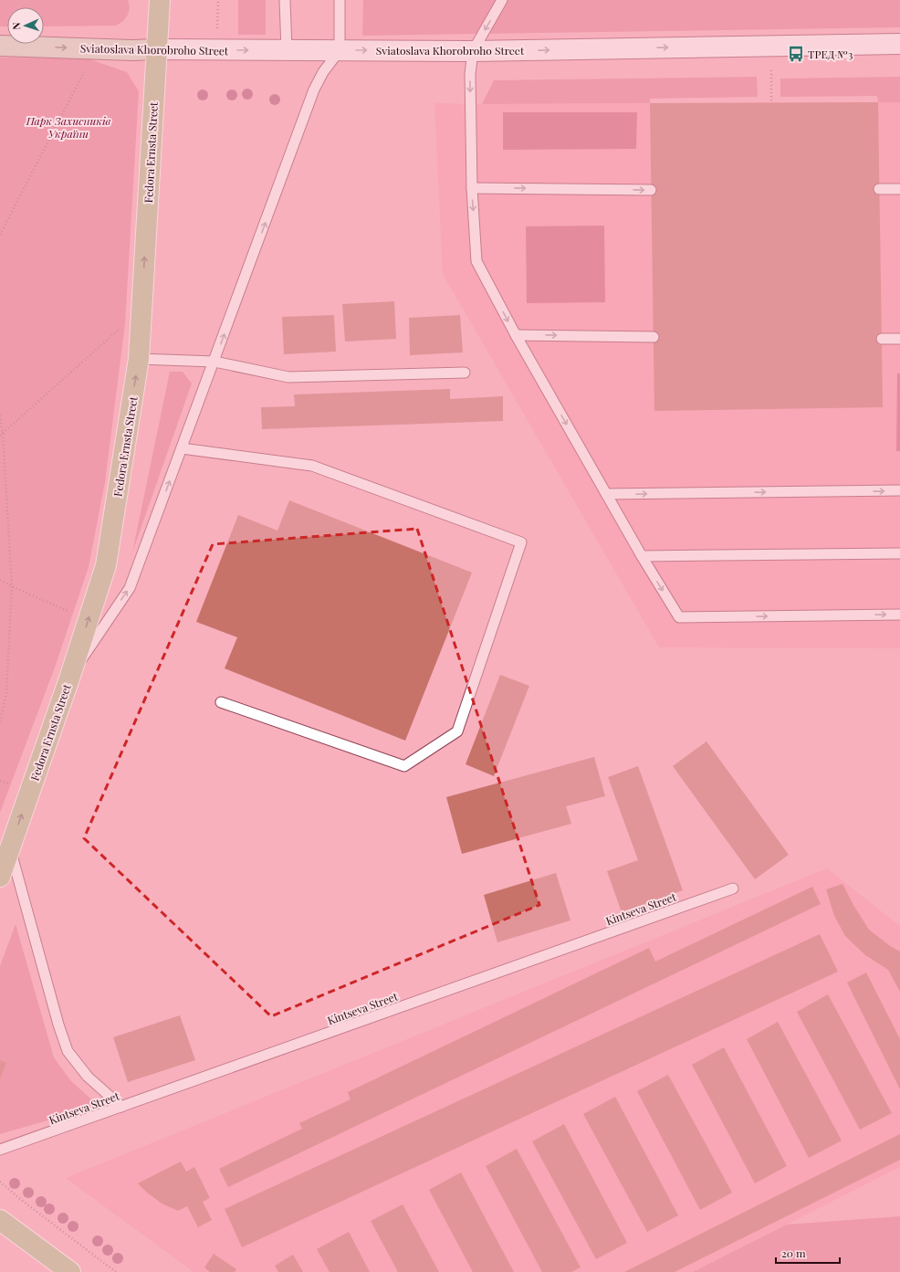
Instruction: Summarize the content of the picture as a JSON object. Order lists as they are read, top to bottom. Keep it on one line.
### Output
{"streets":{"main road":["Fedora Ernsta Street"],"street":["Sviatoslava Khorobroho Street"],"lane":["Kintseva Street"]},"crossings":[["Sviatoslava Khorobroho Street","Fedora Ernsta Street"]],"one_way":["Sviatoslava Khorobroho Street","Fedora Ernsta Street"],"parks":["Парк Захисників України"],"places":{"bus stop":["ТРЕД №3"]},"scale_bar":"20 m","north":"left"}
